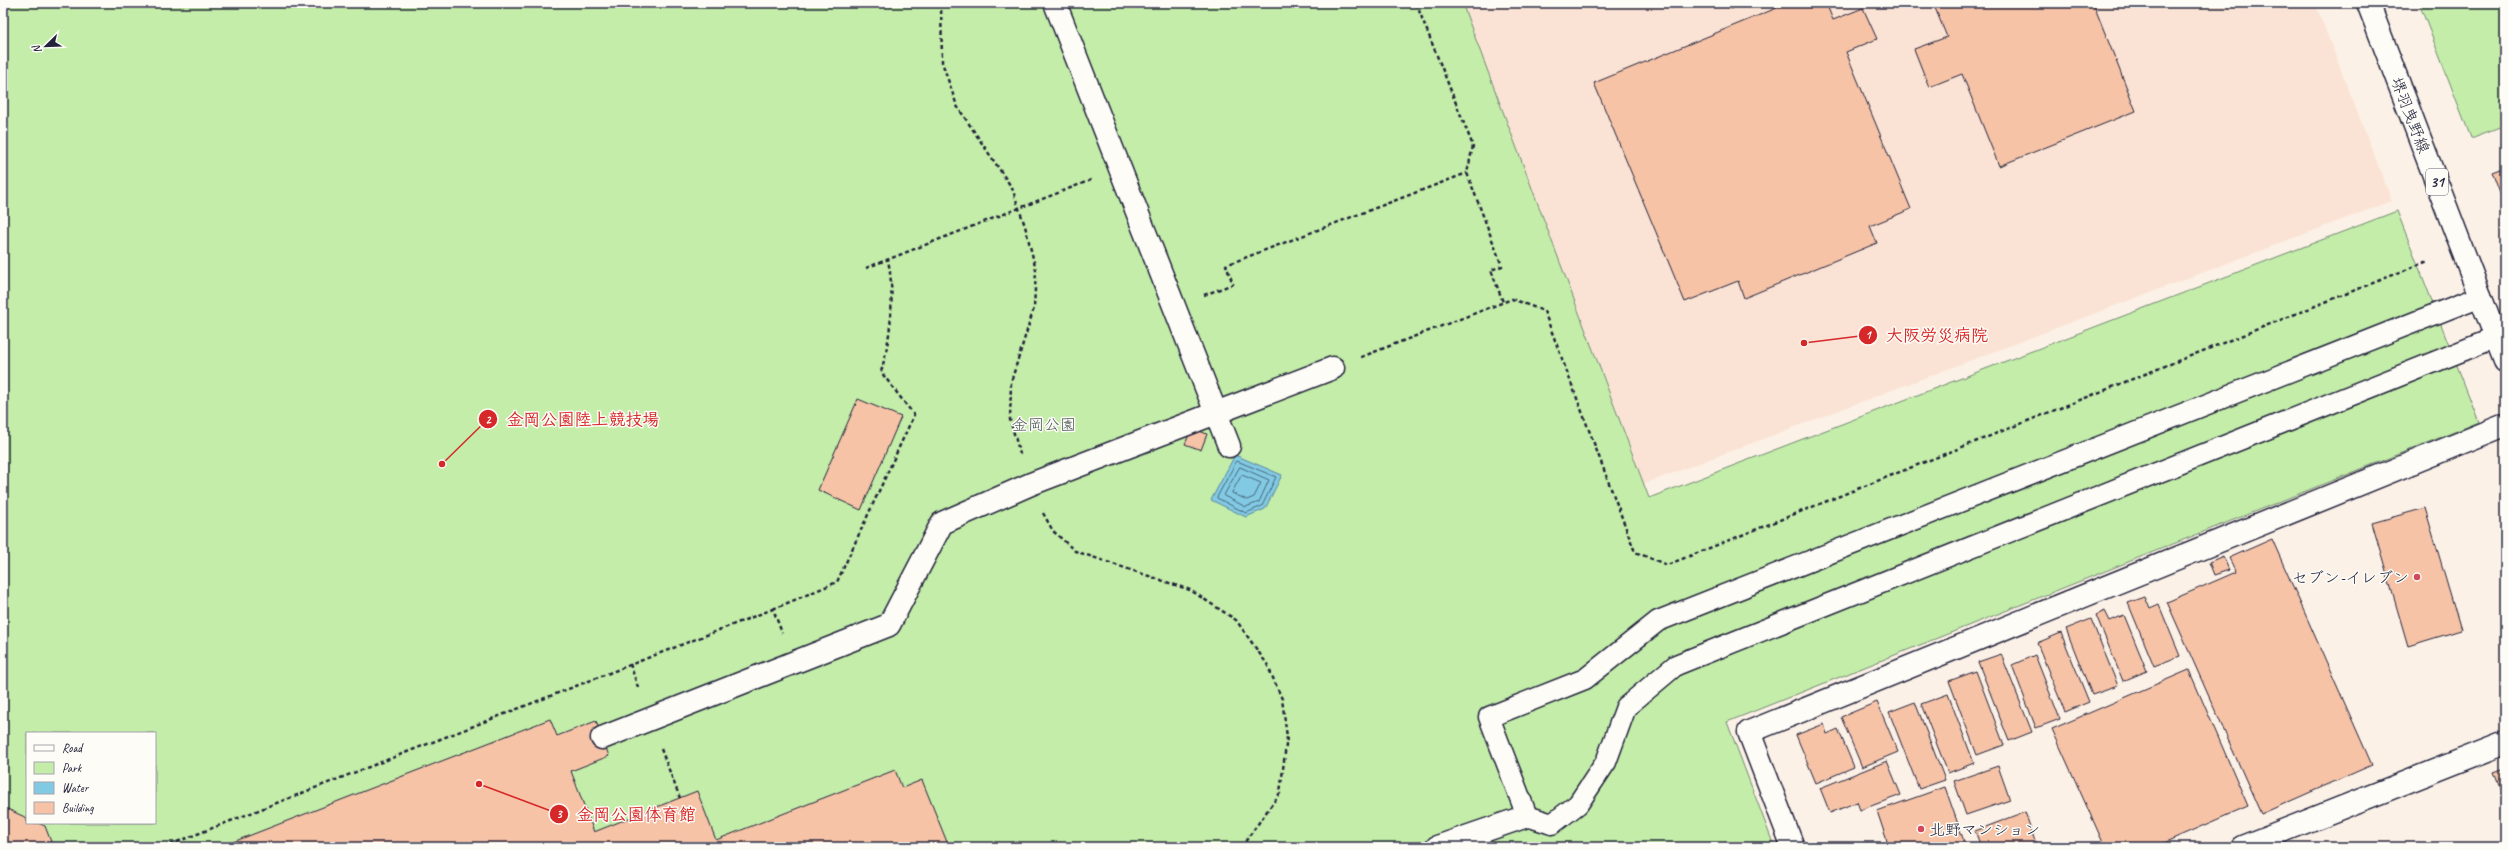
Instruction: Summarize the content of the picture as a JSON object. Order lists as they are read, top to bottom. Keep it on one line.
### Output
{"streets":{"street":["堺羽曳野線","31"]},"parks":["金岡公園"],"places":["大阪労災病院","金岡公園陸上競技場","セブン-イレブン","金岡公園体育館","北野マンション"],"legend":["Road","Park","Water","Building"],"north":"bottom left"}
